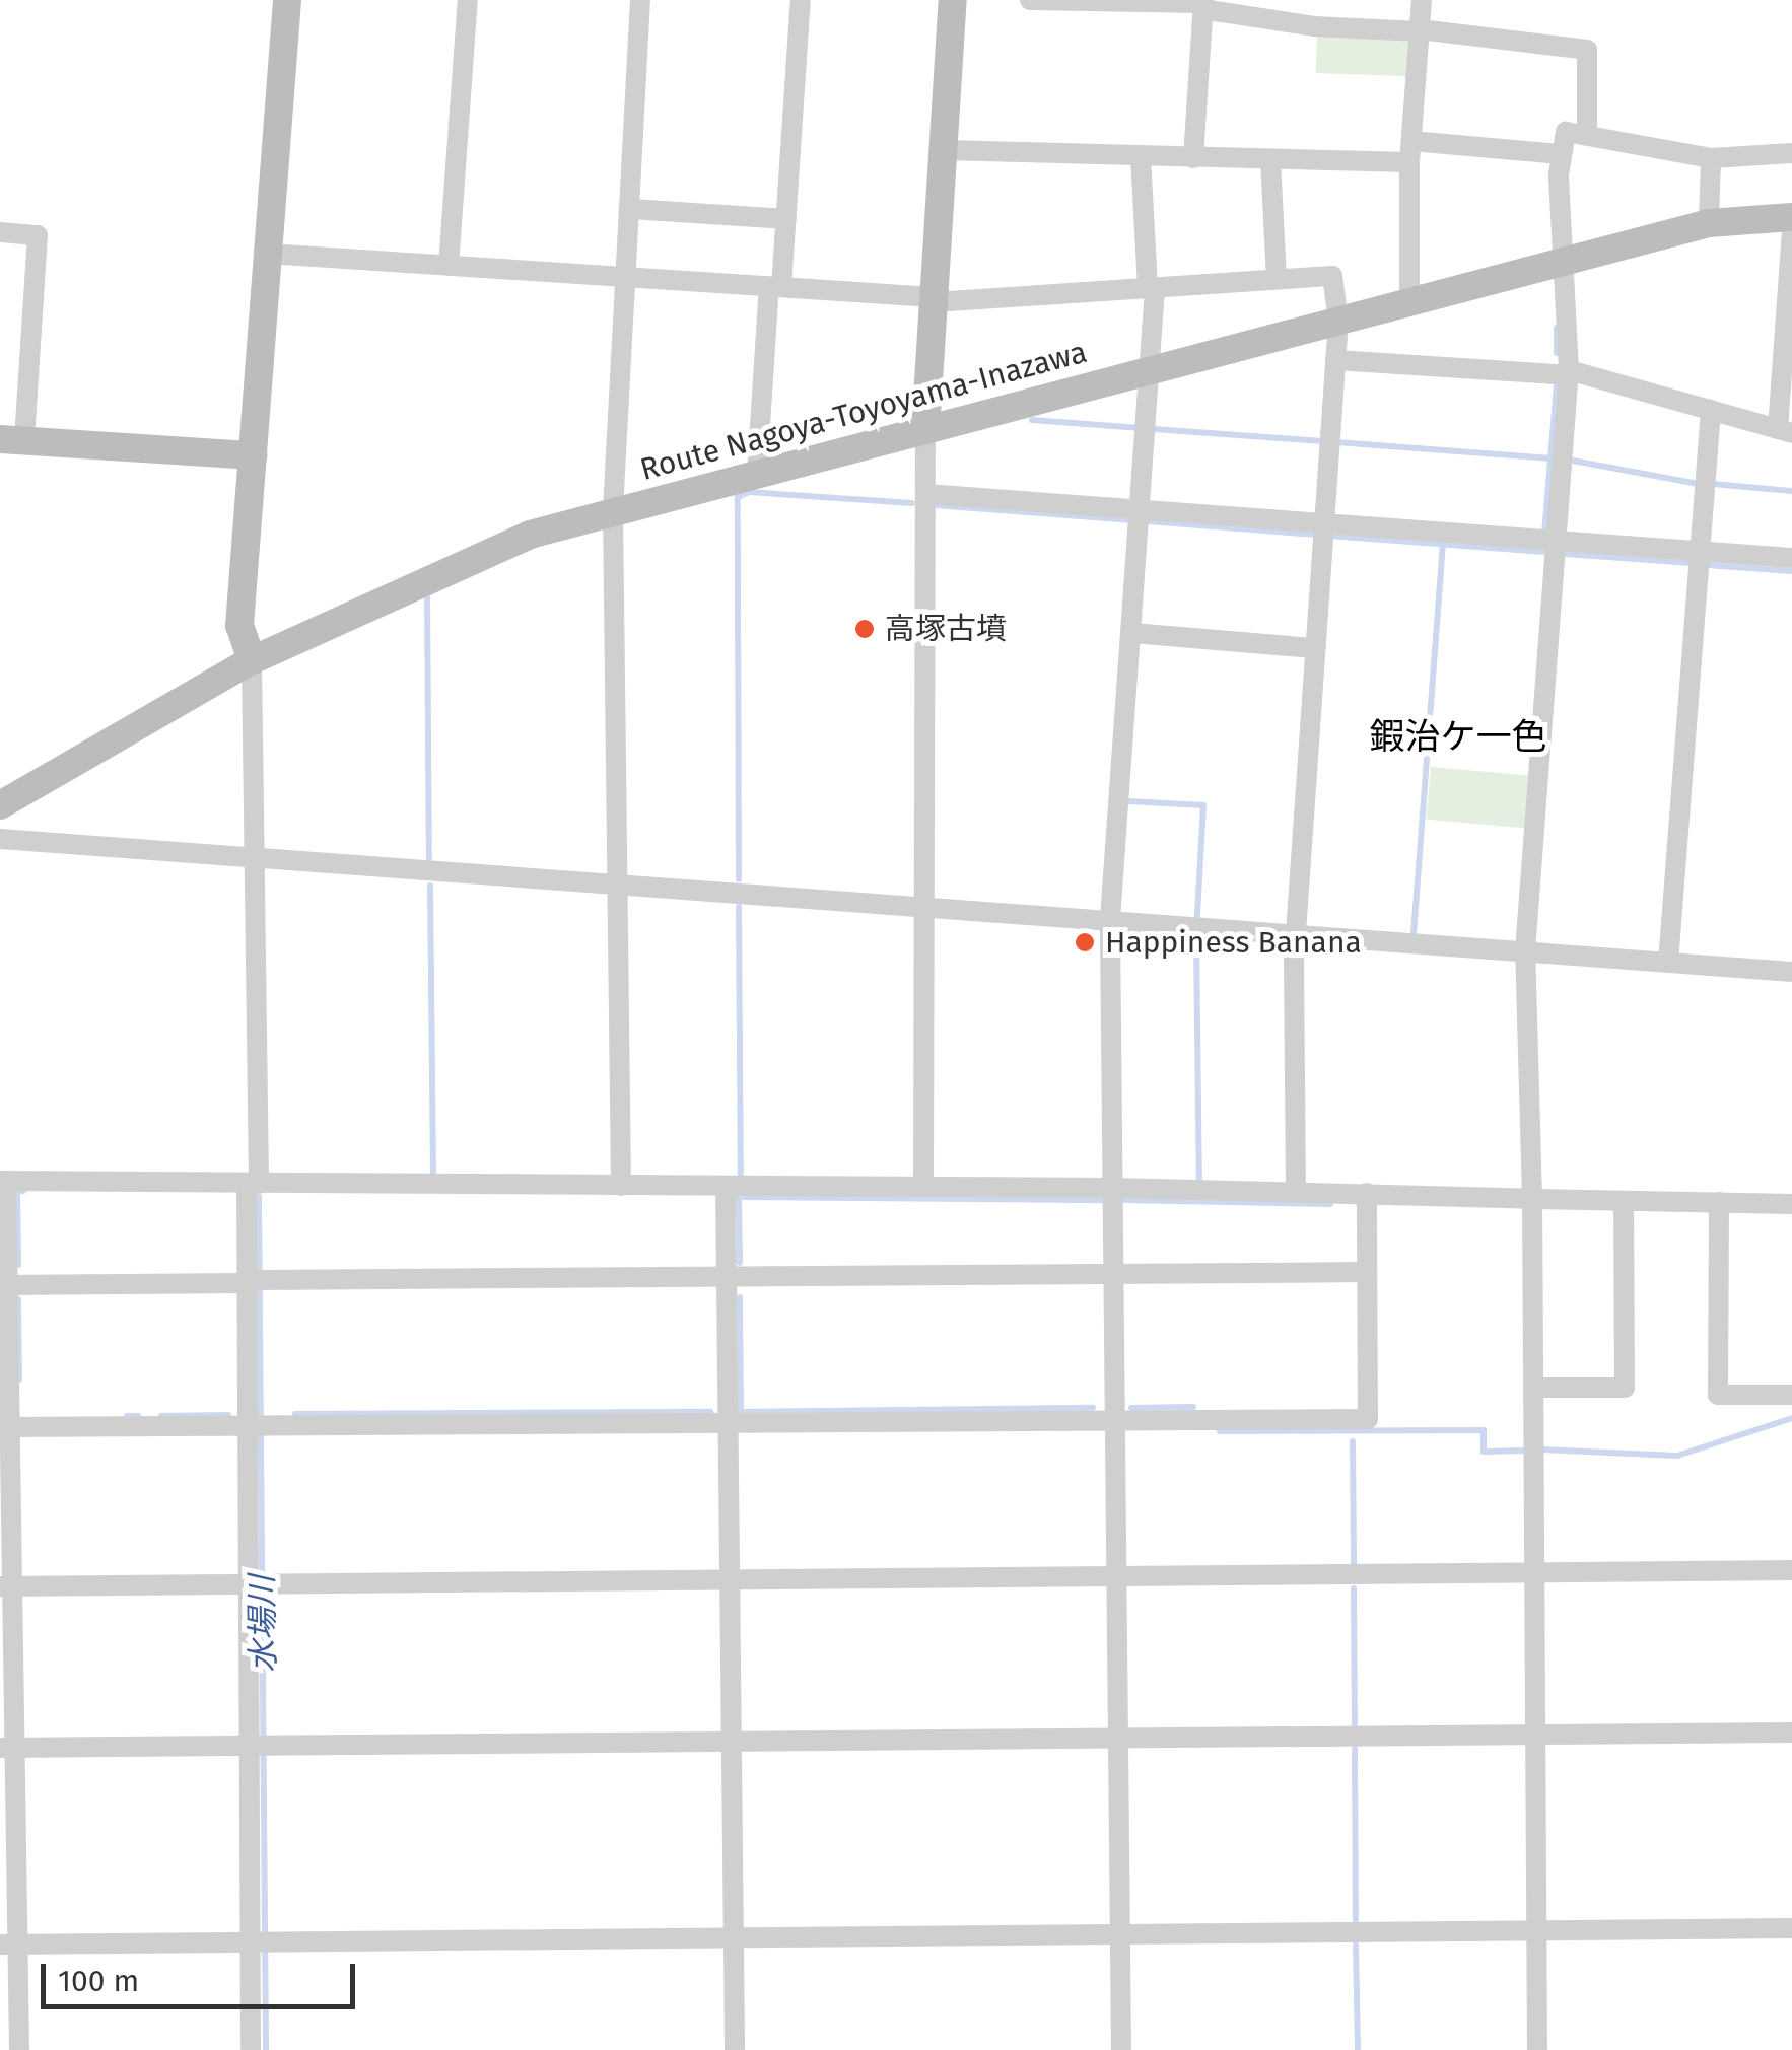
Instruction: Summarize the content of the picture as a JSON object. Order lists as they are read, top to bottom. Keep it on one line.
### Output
{"streets":{"main road":["Route Nagoya-Toyoyama-Inazawa"]},"districts":["鍜治ケ一色"],"water":["水場川"],"places":["高塚古墳","Happiness Banana"],"scale_bar":"100 m"}
